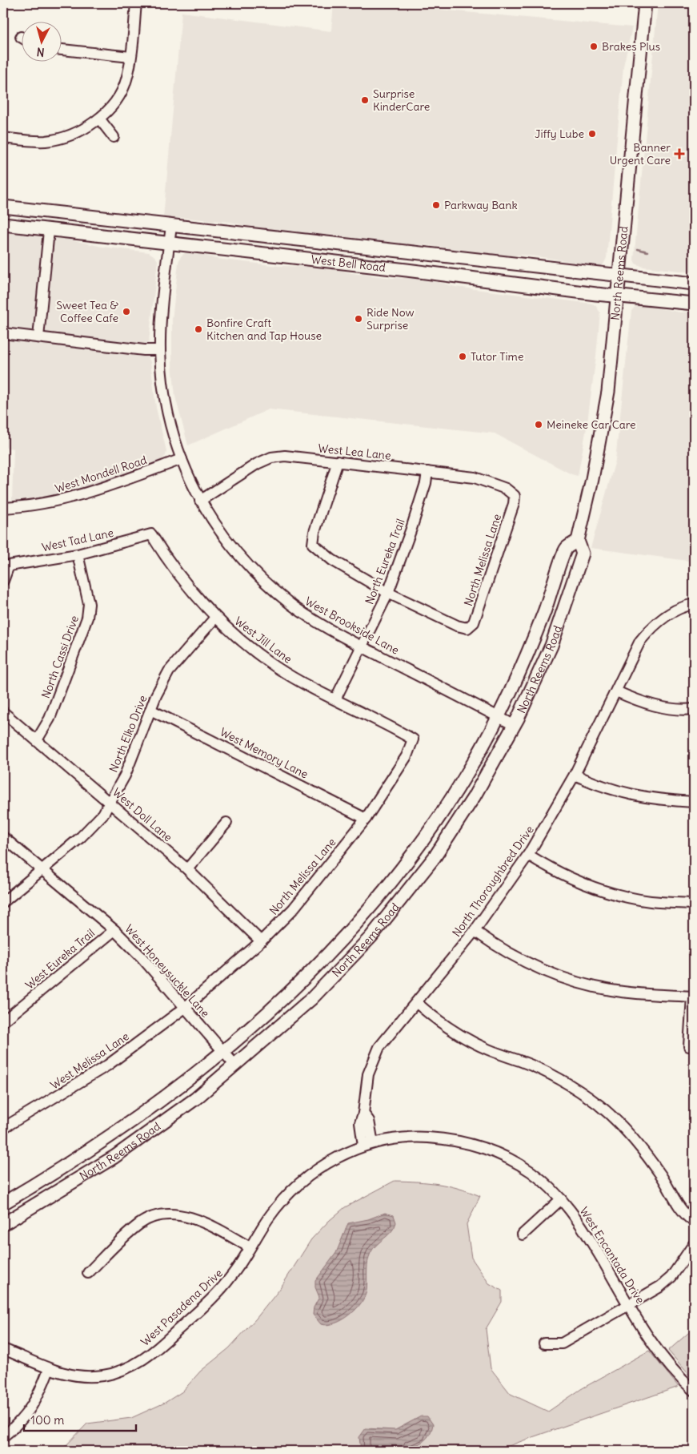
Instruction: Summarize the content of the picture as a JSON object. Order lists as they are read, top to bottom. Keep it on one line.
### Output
{"streets":{"main road":["West Bell Road","North Reems Road"],"street":["West Lea Lane","West Mondell Road","West Tad Lane","North Melissa Lane","North Eureka Trail","West Brookside Lane","West Jill Lane","North Cassi Drive","North Elko Drive","West Memory Lane","West Doll Lane","North Thoroughbred Drive","West Eureka Trail","West Honeysuckle Lane","West Melissa Lane","West Encantada Drive","West Pasadena Drive"]},"crossings":[["West Bell Road","North Reems Road"],["West Bell Road","West Brookside Lane"],["North Reems Road","West Brookside Lane"],["North Reems Road","West Honeysuckle Lane"],["West Lea Lane","North Melissa Lane"],["West Lea Lane","North Eureka Trail"],["West Lea Lane","West Brookside Lane"],["West Mondell Road","West Brookside Lane"],["West Tad Lane","West Jill Lane"],["West Tad Lane","North Cassi Drive"],["North Melissa Lane","North Eureka Trail"],["North Melissa Lane","West Jill Lane"],["North Melissa Lane","West Memory Lane"],["North Melissa Lane","West Doll Lane"],["North Melissa Lane","West Honeysuckle Lane"],["North Melissa Lane","West Melissa Lane"],["North Eureka Trail","West Brookside Lane"],["North Eureka Trail","West Jill Lane"],["West Jill Lane","North Elko Drive"],["North Cassi Drive","West Doll Lane"],["North Elko Drive","West Memory Lane"],["North Elko Drive","West Doll Lane"],["North Elko Drive","West Honeysuckle Lane"],["North Thoroughbred Drive","West Encantada Drive"],["West Eureka Trail","West Honeysuckle Lane"],["West Honeysuckle Lane","West Melissa Lane"],["West Encantada Drive","West Pasadena Drive"]],"places":{"other":["Brakes Plus","Surprise KinderCare","Jiffy Lube","Parkway Bank","Sweet Tea & Coffee Cafe","Ride Now Surprise","Bonfire Craft Kitchen and Tap House","Tutor Time","Meineke Car Care"],"health":["Banner Urgent Care"]},"scale_bar":"100 m","north":"bottom"}
